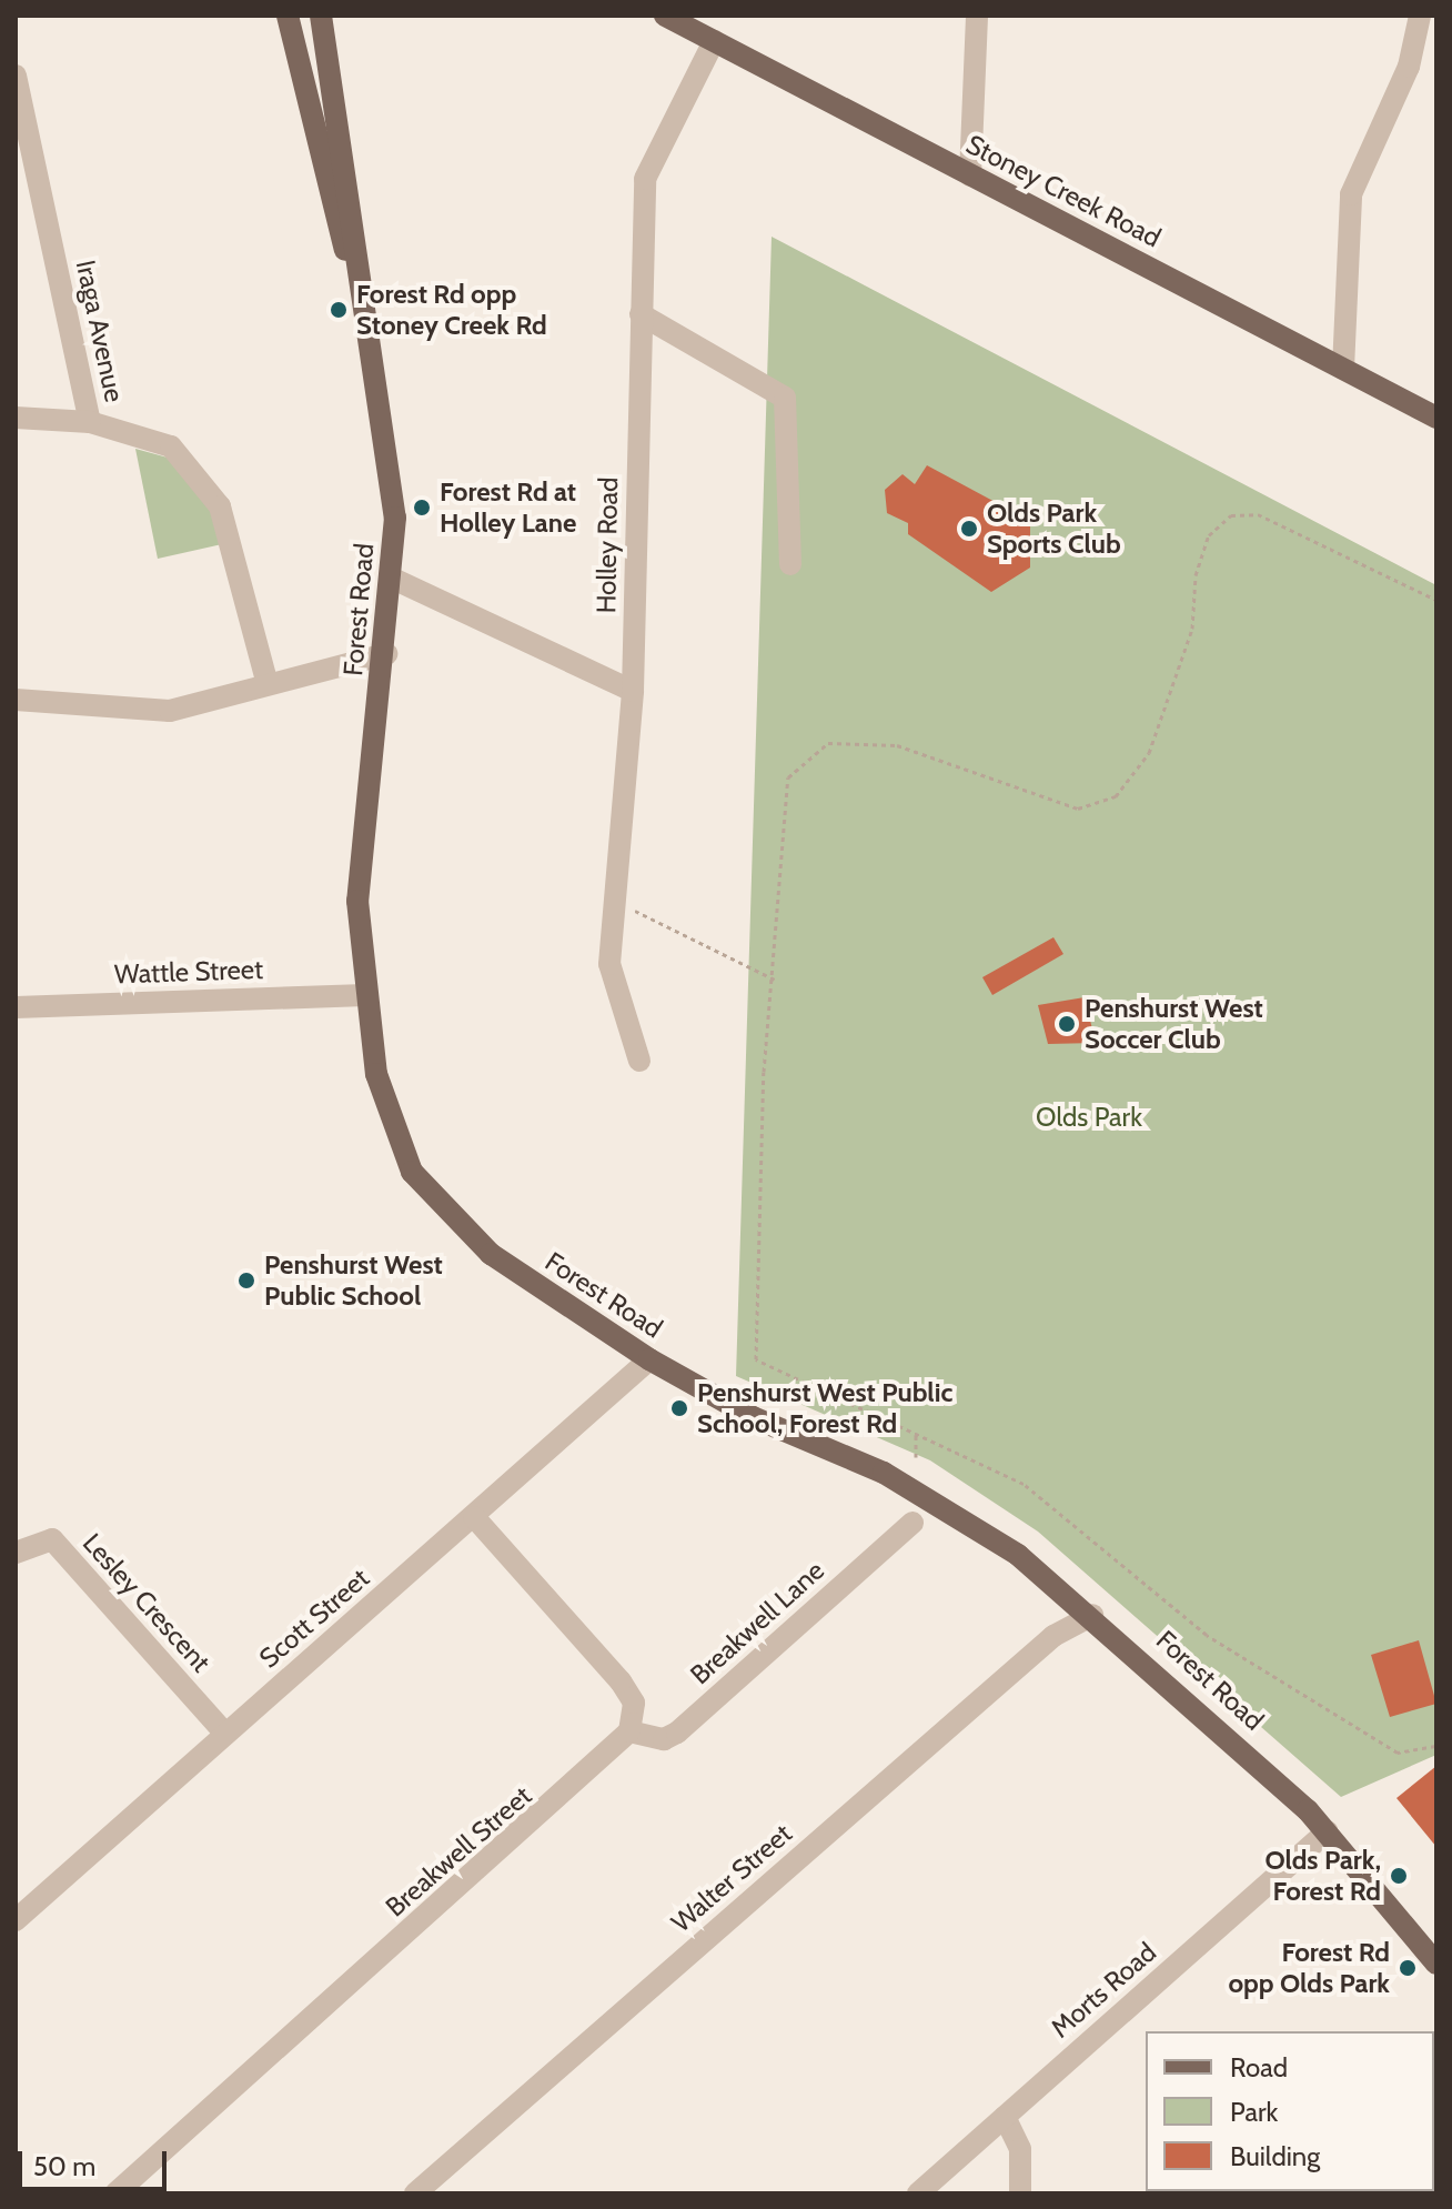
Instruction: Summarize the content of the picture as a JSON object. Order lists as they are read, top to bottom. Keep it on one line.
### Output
{"streets":{"main road":["Stoney Creek Road","Forest Road"],"street":["Iraga Avenue","Holley Road","Wattle Street","Lesley Crescent","Scott Street","Breakwell Lane","Breakwell Street","Walter Street","Morts Road"]},"crossings":[["Stoney Creek Road","Holley Road"],["Forest Road","Wattle Street"],["Forest Road","Scott Street"],["Forest Road","Walter Street"],["Forest Road","Morts Road"],["Lesley Crescent","Scott Street"],["Breakwell Lane","Breakwell Street"]],"parks":["Olds Park"],"places":["Forest Rd opp Stoney Creek Rd","Forest Rd at Holley Lane","Olds Park Sports Club","Penshurst West Soccer Club","Penshurst West Public School","Penshurst West Public School, Forest Rd","Olds Park, Forest Rd","Forest Rd opp Olds Park"],"legend":["Road","Park","Building"],"scale_bar":"50 m"}
